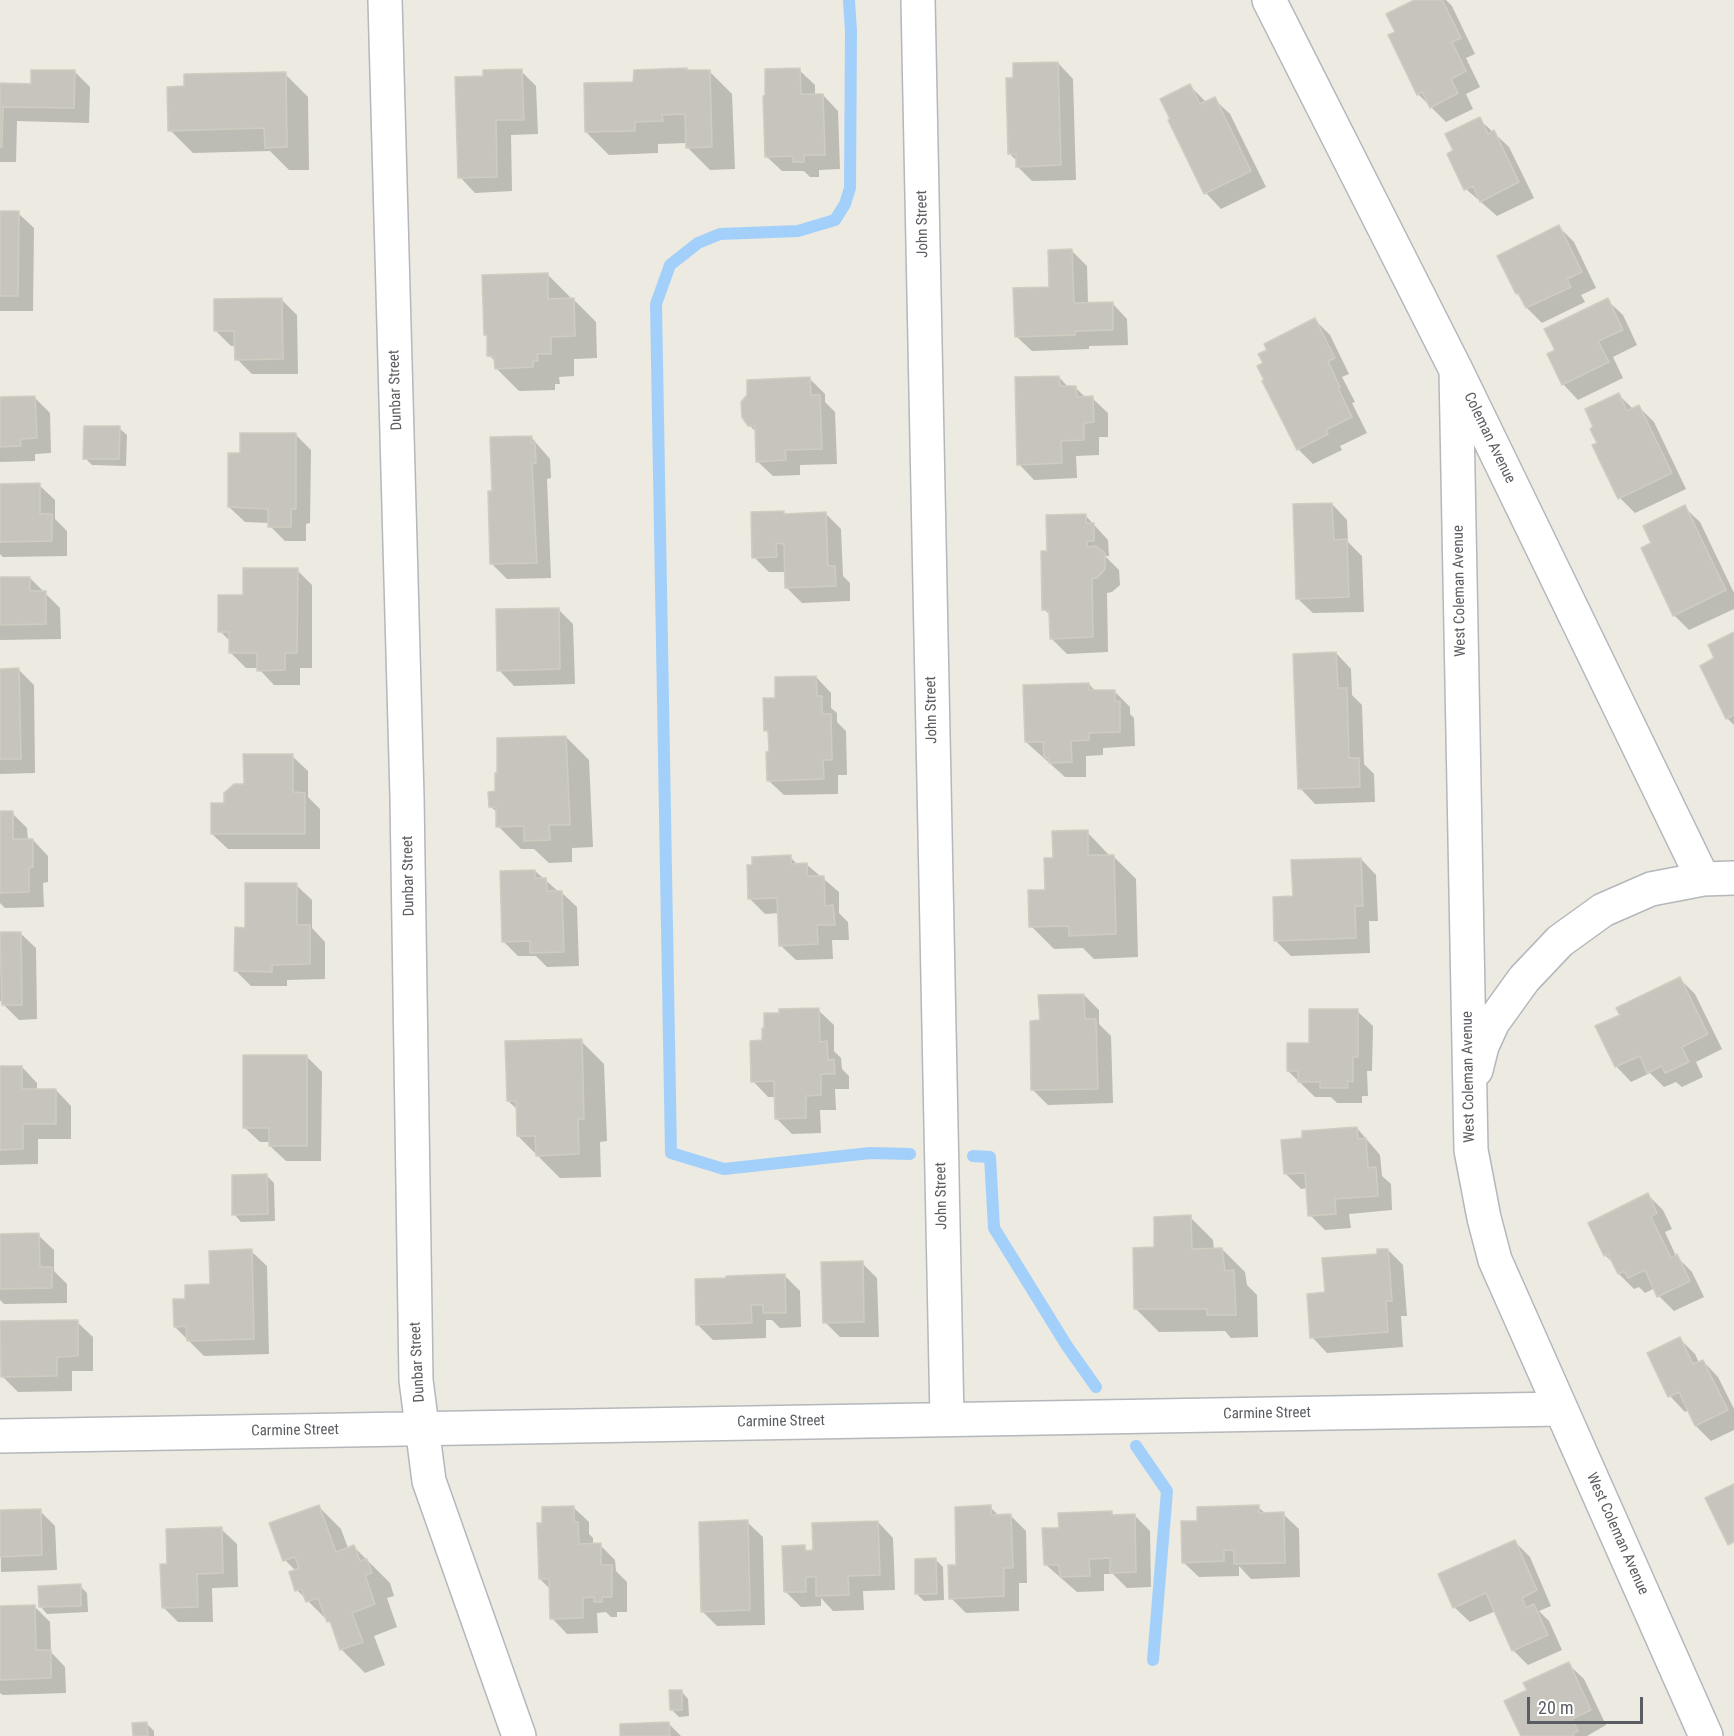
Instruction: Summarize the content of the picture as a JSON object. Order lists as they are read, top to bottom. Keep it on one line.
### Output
{"streets":{"street":["John Street","Dunbar Street","Coleman Avenue","West Coleman Avenue","Carmine Street"]},"crossings":[["John Street","Carmine Street"],["Dunbar Street","Carmine Street"],["Coleman Avenue","West Coleman Avenue"],["West Coleman Avenue","Carmine Street"]],"scale_bar":"20 m"}
